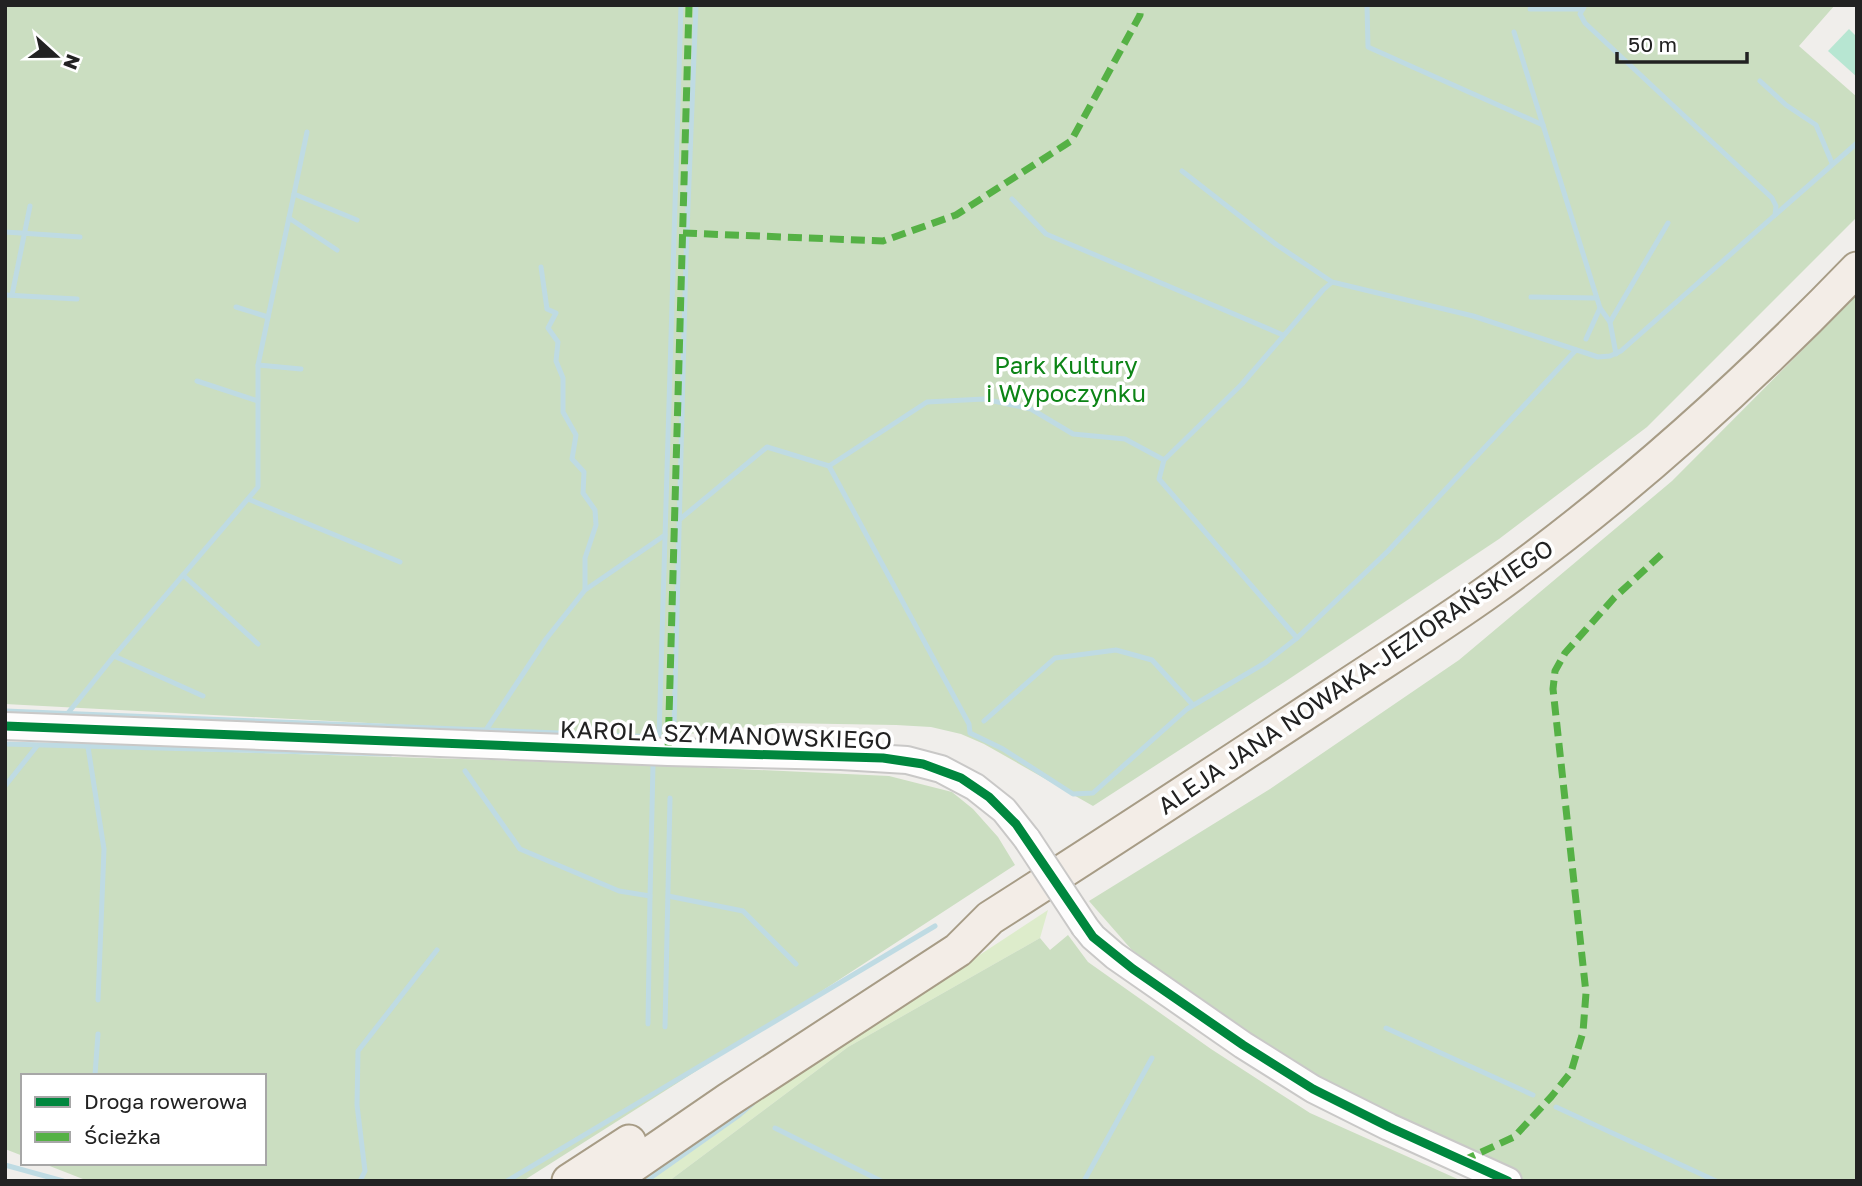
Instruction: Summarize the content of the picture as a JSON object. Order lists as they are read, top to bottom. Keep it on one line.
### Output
{"streets":{"main road":["ALEJA JANA NOWAKA-JEZIORAŃSKIEGO"],"street":["KAROLA SZYMANOWSKIEGO"]},"parks":["Park Kultury i Wypoczynku"],"legend":["Droga rowerowa","Ścieżka"],"scale_bar":"50 m","north":"right"}
